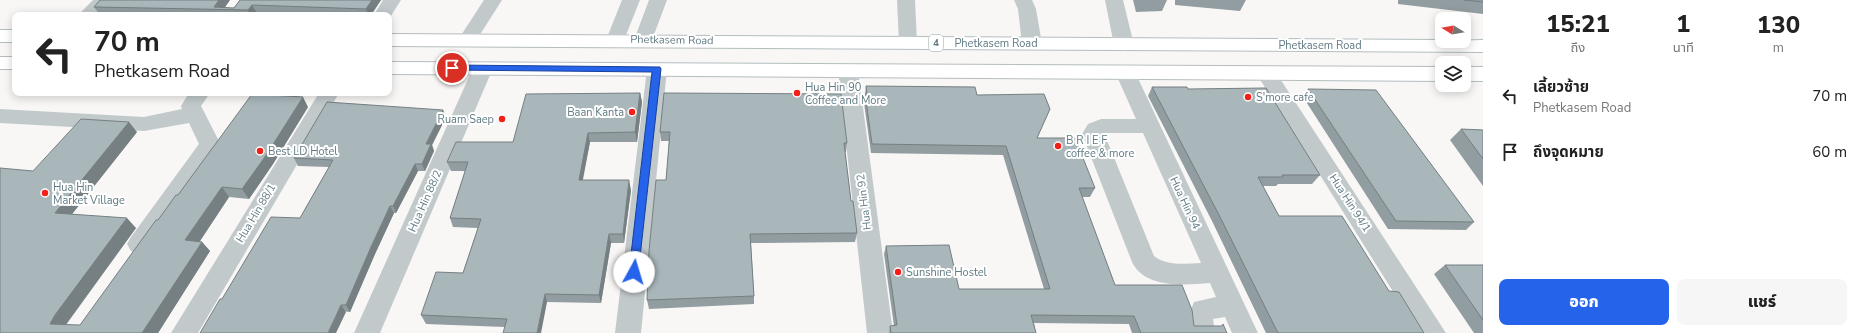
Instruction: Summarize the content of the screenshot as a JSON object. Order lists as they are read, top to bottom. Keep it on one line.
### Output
{"streets":{"main road":["Phetkasem Road","4"],"street":["Hua Hin 88/2","Hua Hin 92","Hua Hin 94","Hua Hin 94/1","Hua Hin 88/1"]},"places":["Hua Hin 90 Coffee and More","S'more cafe","Baan Kanta","Ruam Saep","B R I E F coffee & more","Best LD Hotel","Hua Hin Market Village","Sunshine Hostel"],"north":"left","page":{"eta":["15:21","ถึง","1","นาที","130","m"],"turn":["70 m","Phetkasem Road"],"list":[{"name":"เลี้ยวซ้าย","note":"Phetkasem Road","value":"70 m"},{"name":"ถึงจุดหมาย","value":"60 m"}],"buttons":["ออก","แชร์"]}}
